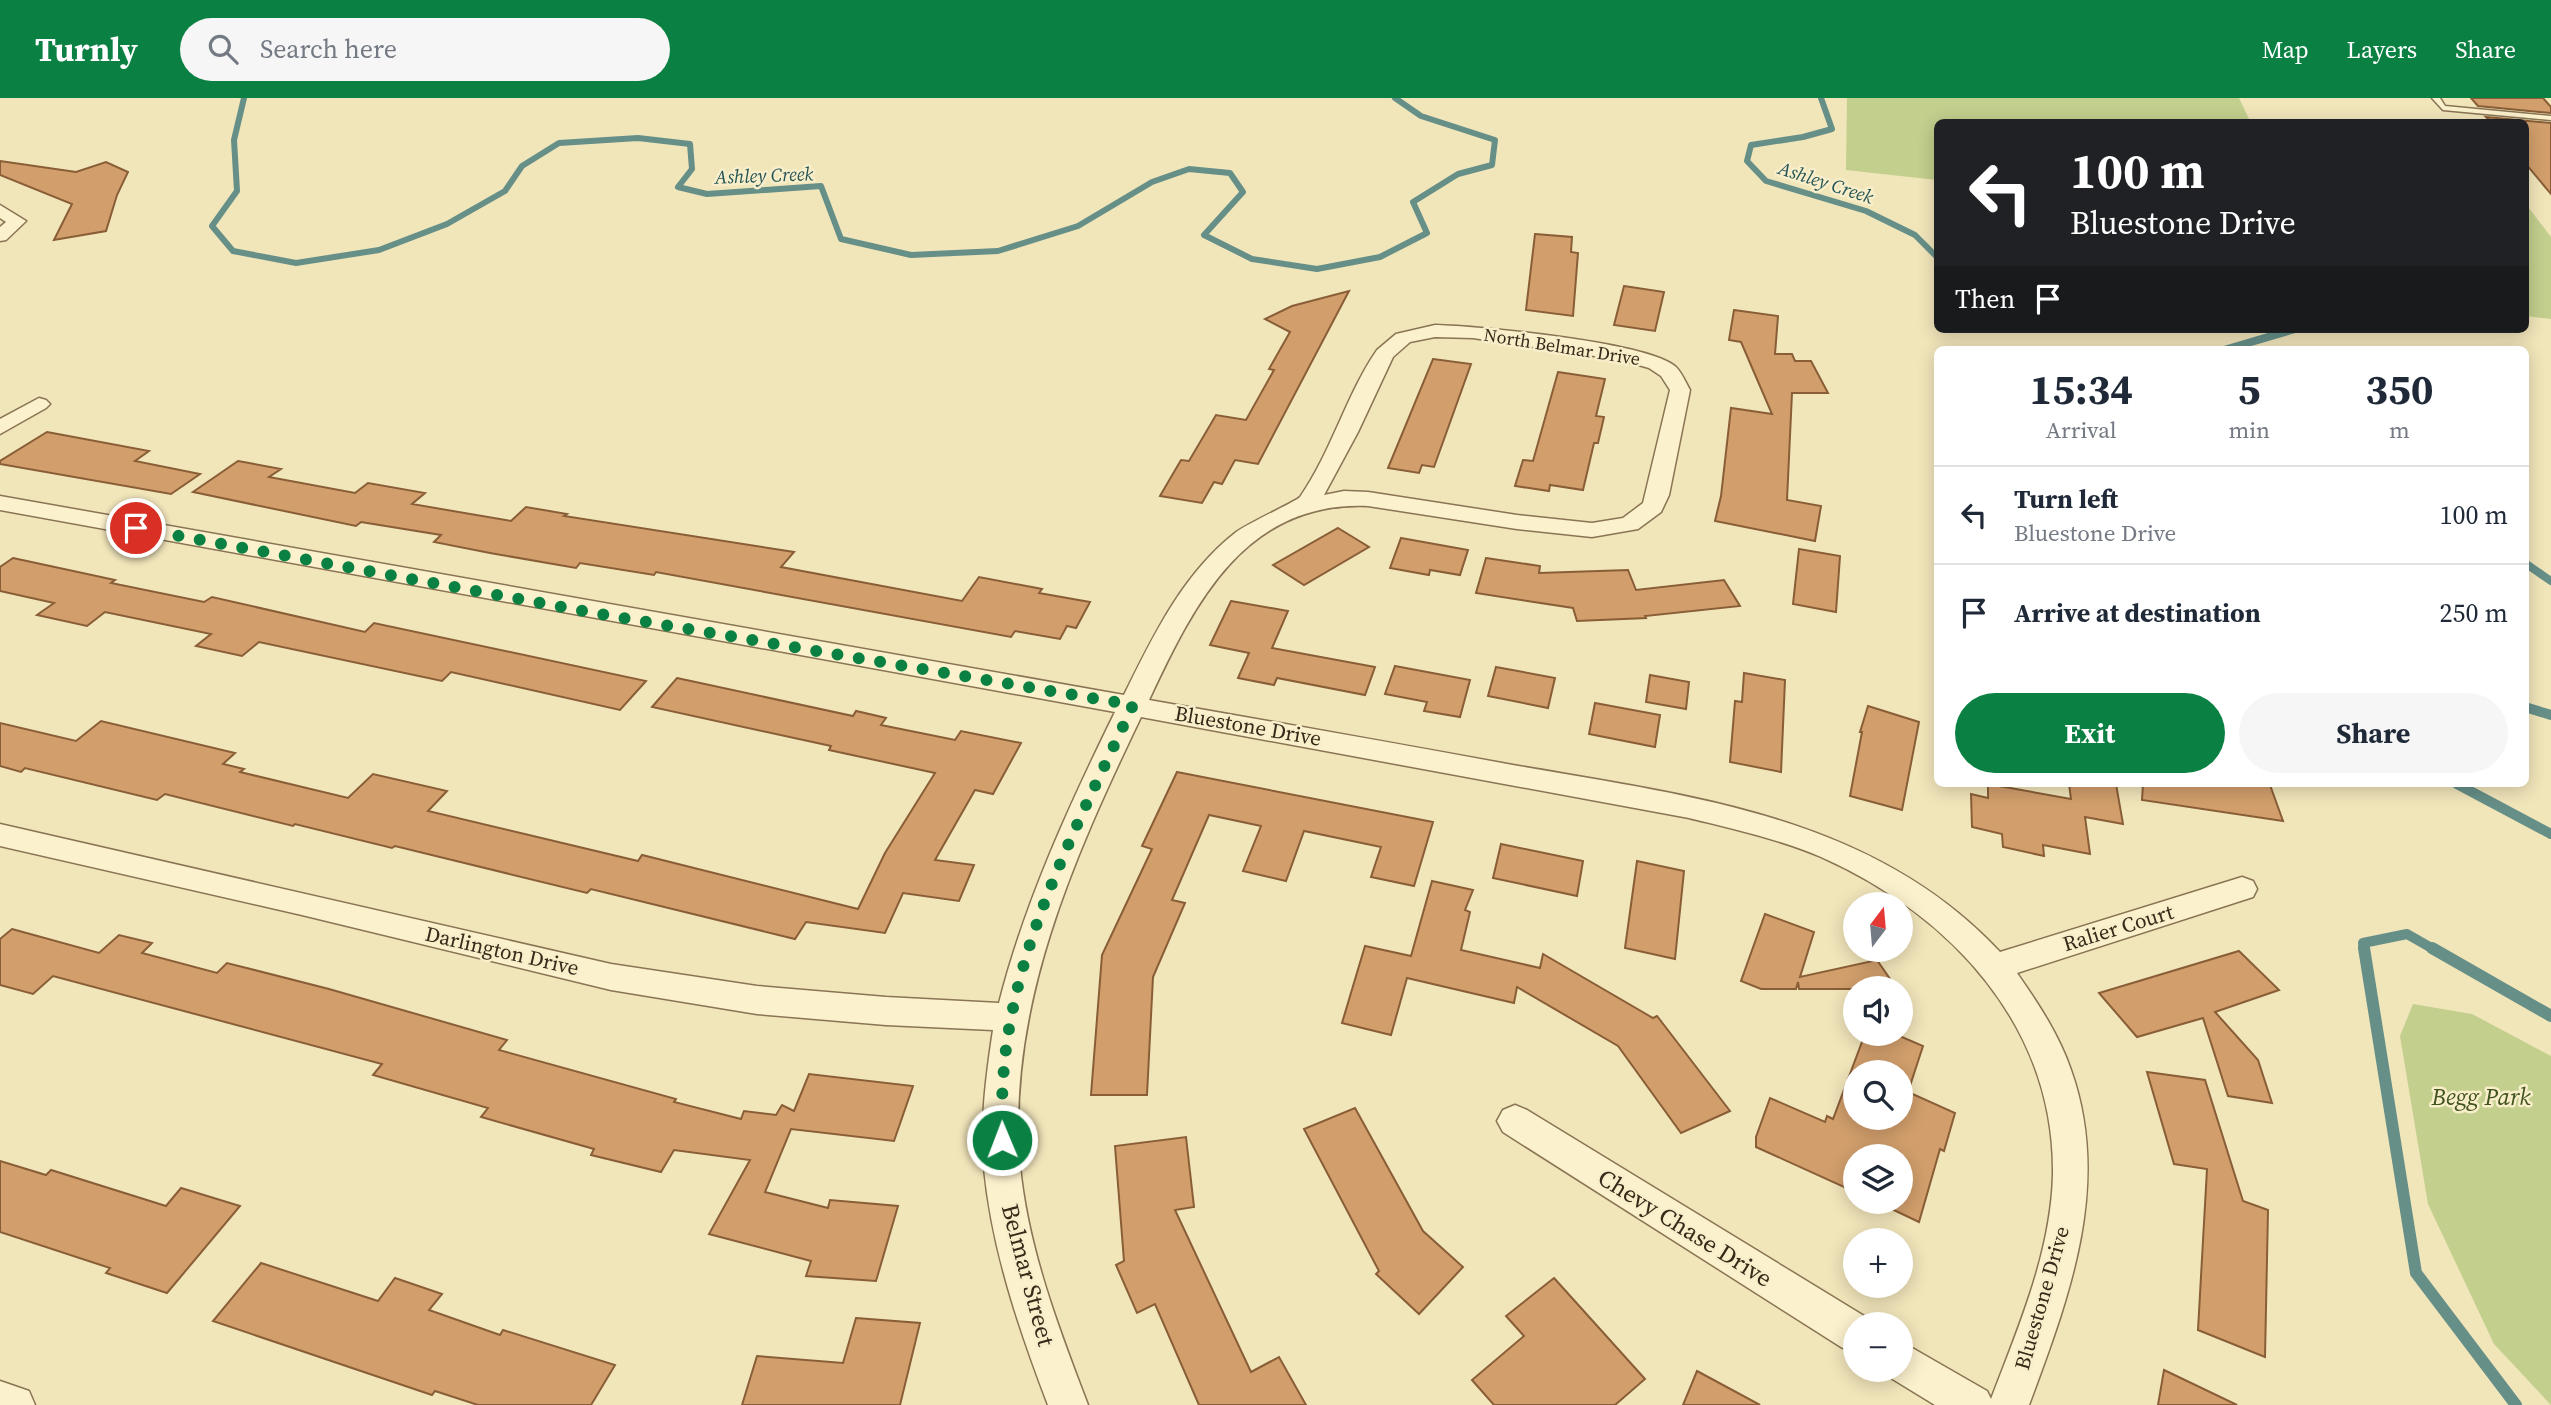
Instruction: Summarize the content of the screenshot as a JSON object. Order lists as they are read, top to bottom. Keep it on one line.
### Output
{"streets":{"street":["North Belmar Drive","Bluestone Drive","Ralier Court","Darlington Drive","Chevy Chase Drive","Belmar Street"]},"crossings":[["North Belmar Drive","Bluestone Drive"],["North Belmar Drive","Belmar Street"],["Bluestone Drive","Ralier Court"],["Bluestone Drive","Belmar Street"],["Darlington Drive","Belmar Street"]],"water":["Ashley Creek"],"parks":["Begg Park"],"north":"top","page":{"header":"Turnly","search":"Search here","nav":["Map","Layers","Share"],"turn":["100 m","Bluestone Drive"],"then":"Then","eta":["15:34","Arrival","5","min","350","m"],"list":[{"name":"Turn left","note":"Bluestone Drive","value":"100 m"},{"name":"Arrive at destination","value":"250 m"}],"buttons":["Exit","Share"],"map_buttons":["+","−"]}}
